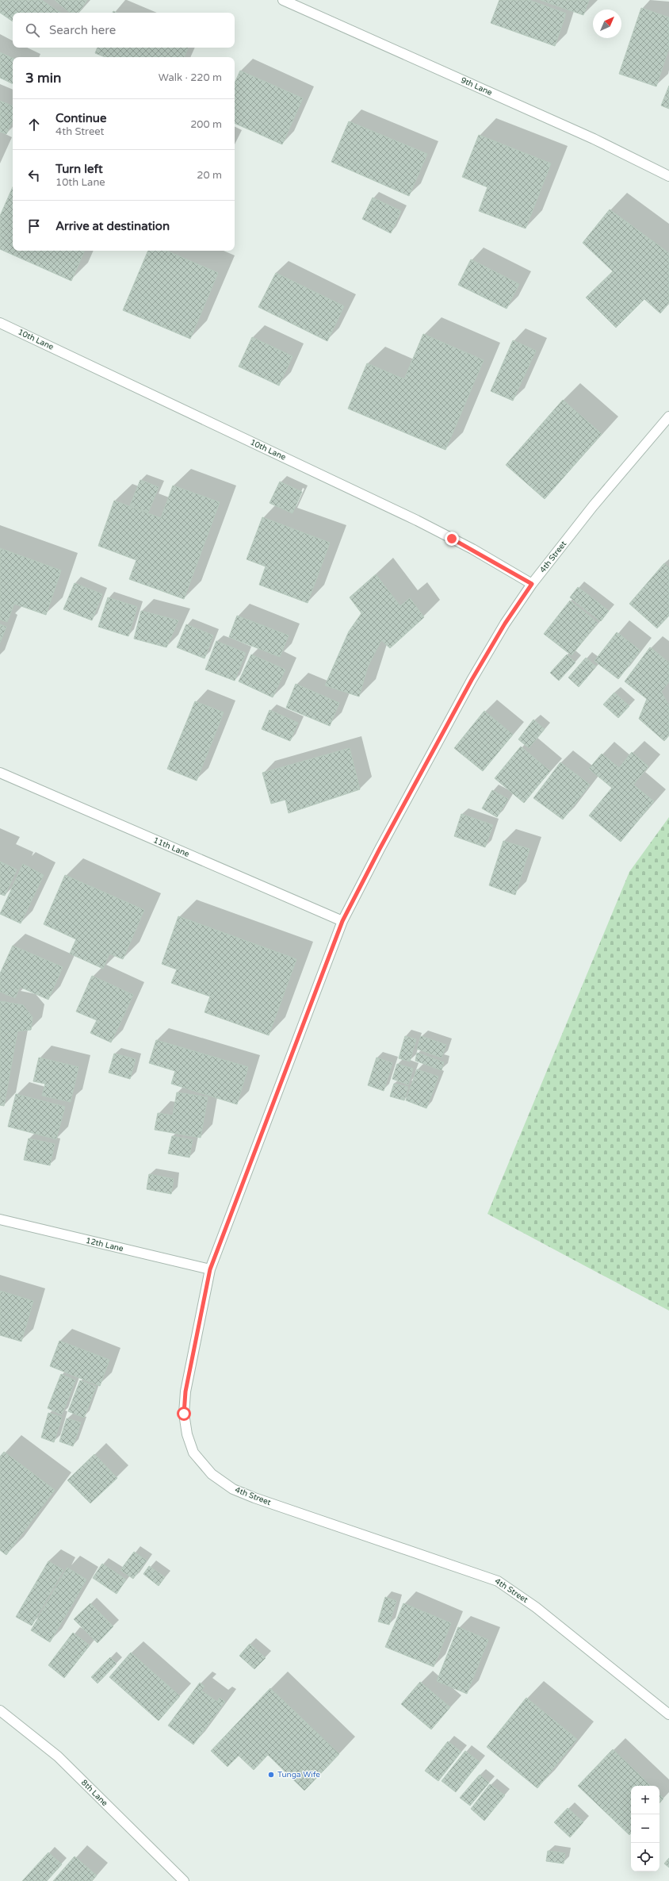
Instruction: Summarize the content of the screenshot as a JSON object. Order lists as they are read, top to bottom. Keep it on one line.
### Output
{"streets":{"street":["9th Lane","10th Lane","4th Street","11th Lane","12th Lane","8th Lane"]},"crossings":[["10th Lane","4th Street"],["4th Street","11th Lane"],["4th Street","12th Lane"]],"places":["Tunga Wife"],"north":"top right","page":{"search":"Search here","heading":["3 min","Walk · 220 m"],"list":[["Continue","4th Street","200 m"],["Turn left","10th Lane","20 m"],"Arrive at destination"],"map_buttons":["+","−"]}}
